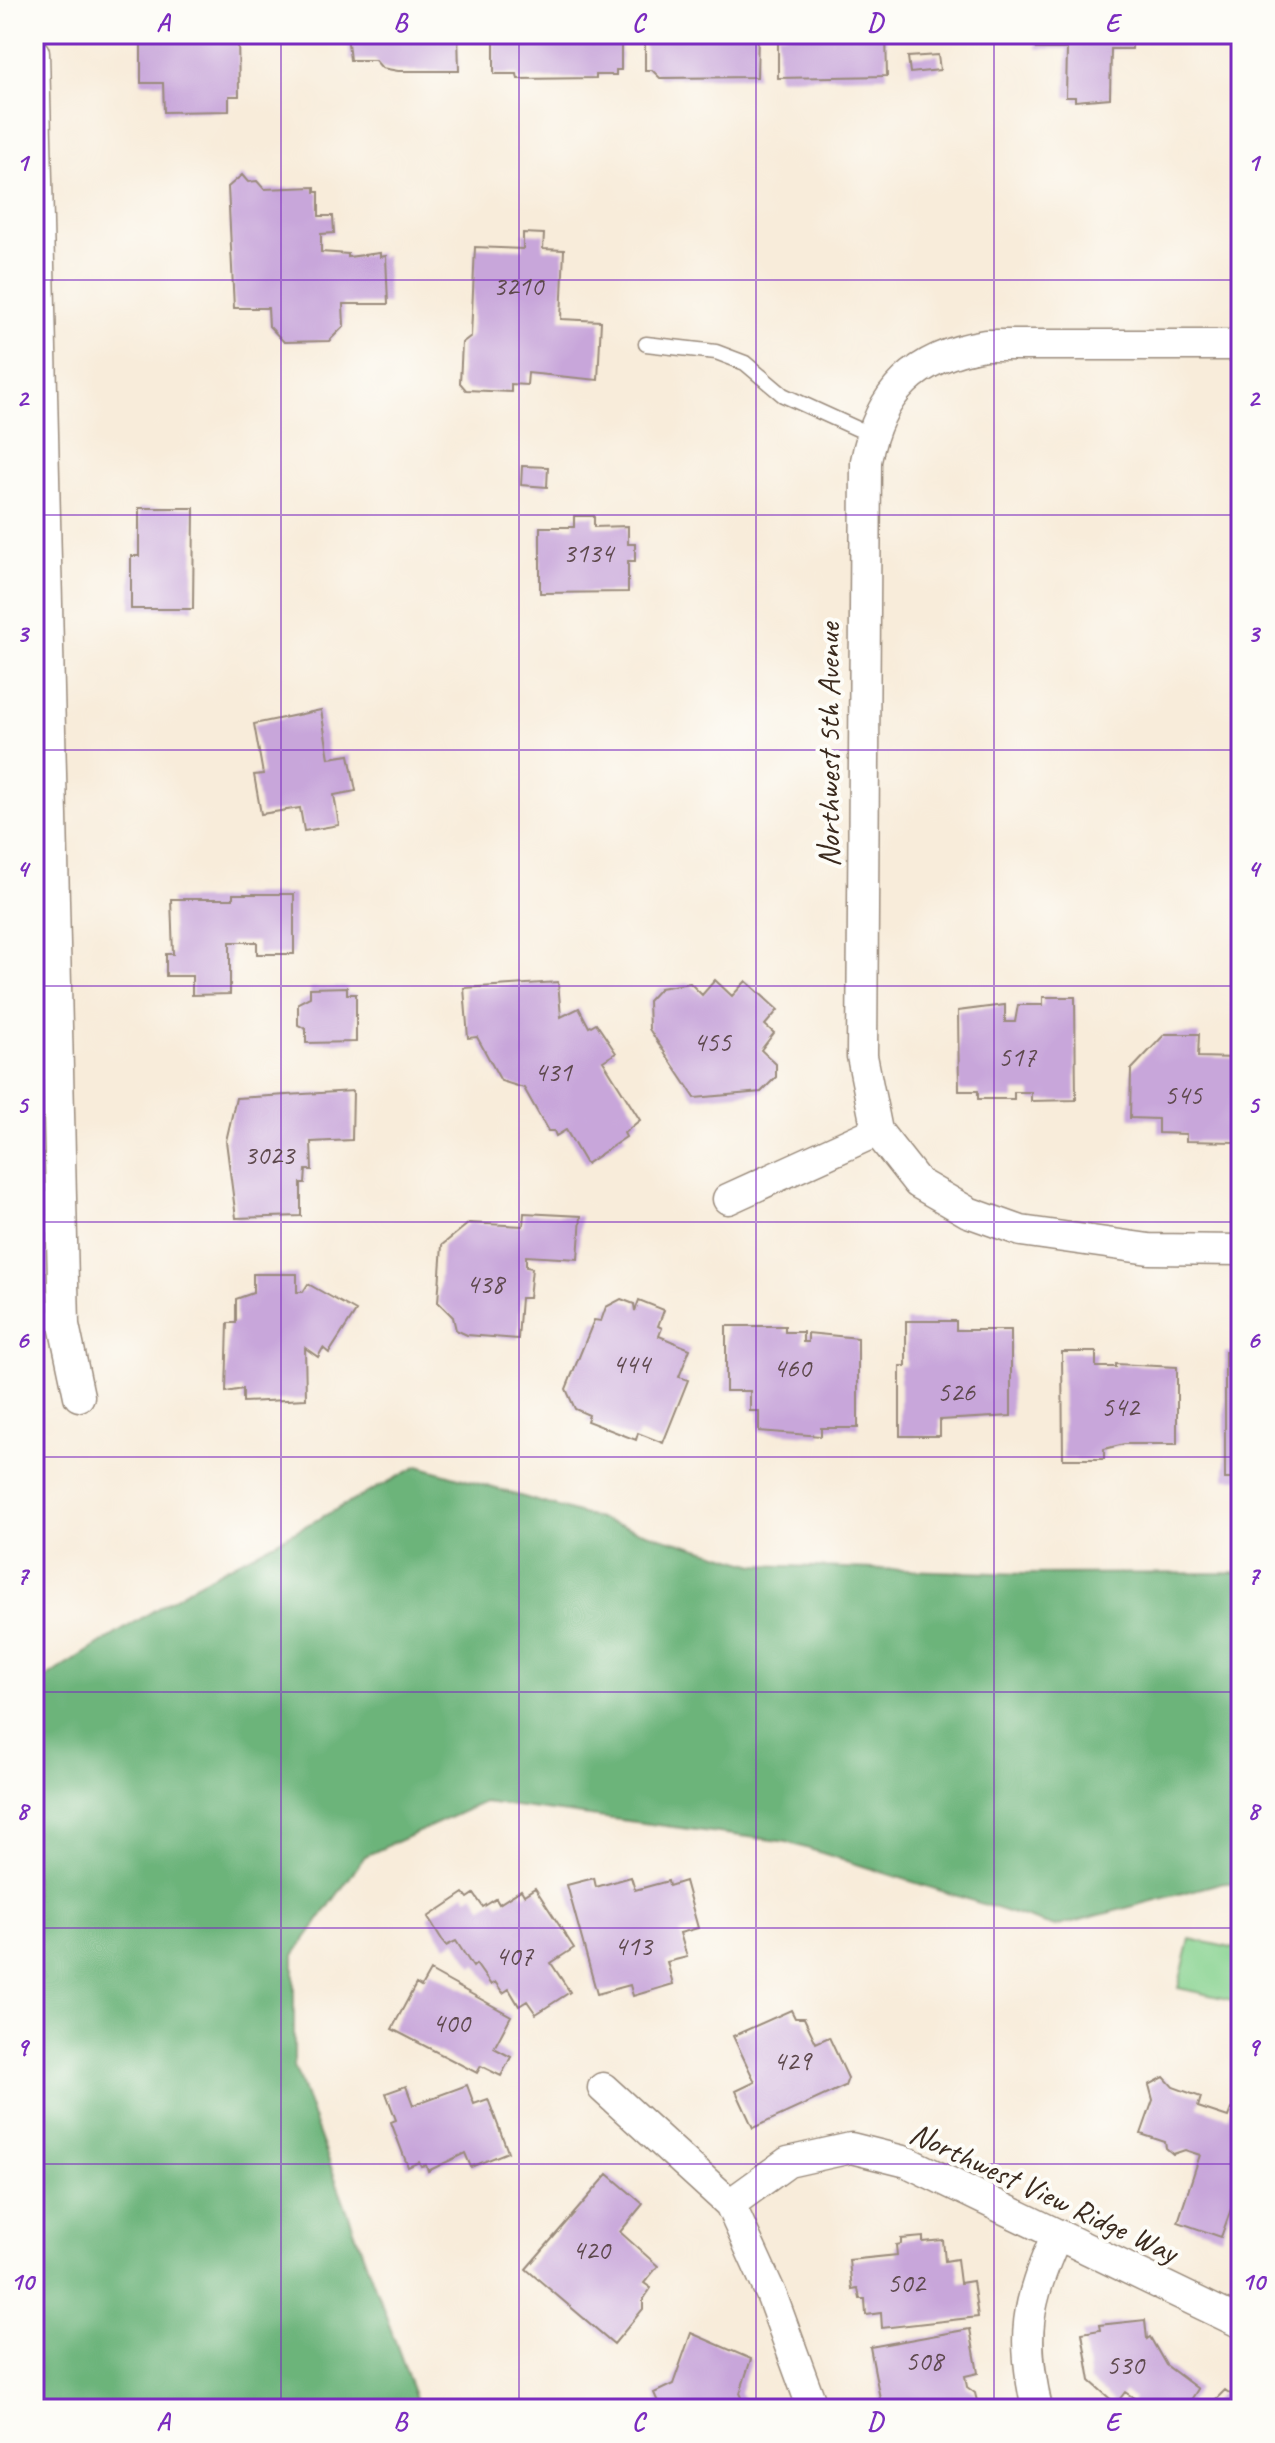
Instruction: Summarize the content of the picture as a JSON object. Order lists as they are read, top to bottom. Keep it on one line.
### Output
{"streets":{"street":["Northwest 5th Avenue","Northwest View Ridge Way"]},"house_numbers":["3210","3134","455","517","431","545","3023","438","444","460","526","542","413","407","400","429","420","502","508","530"],"grid":{"columns":["A","B","C","D","E"],"rows":["1","2","3","4","5","6","7","8","9","10"]}}
